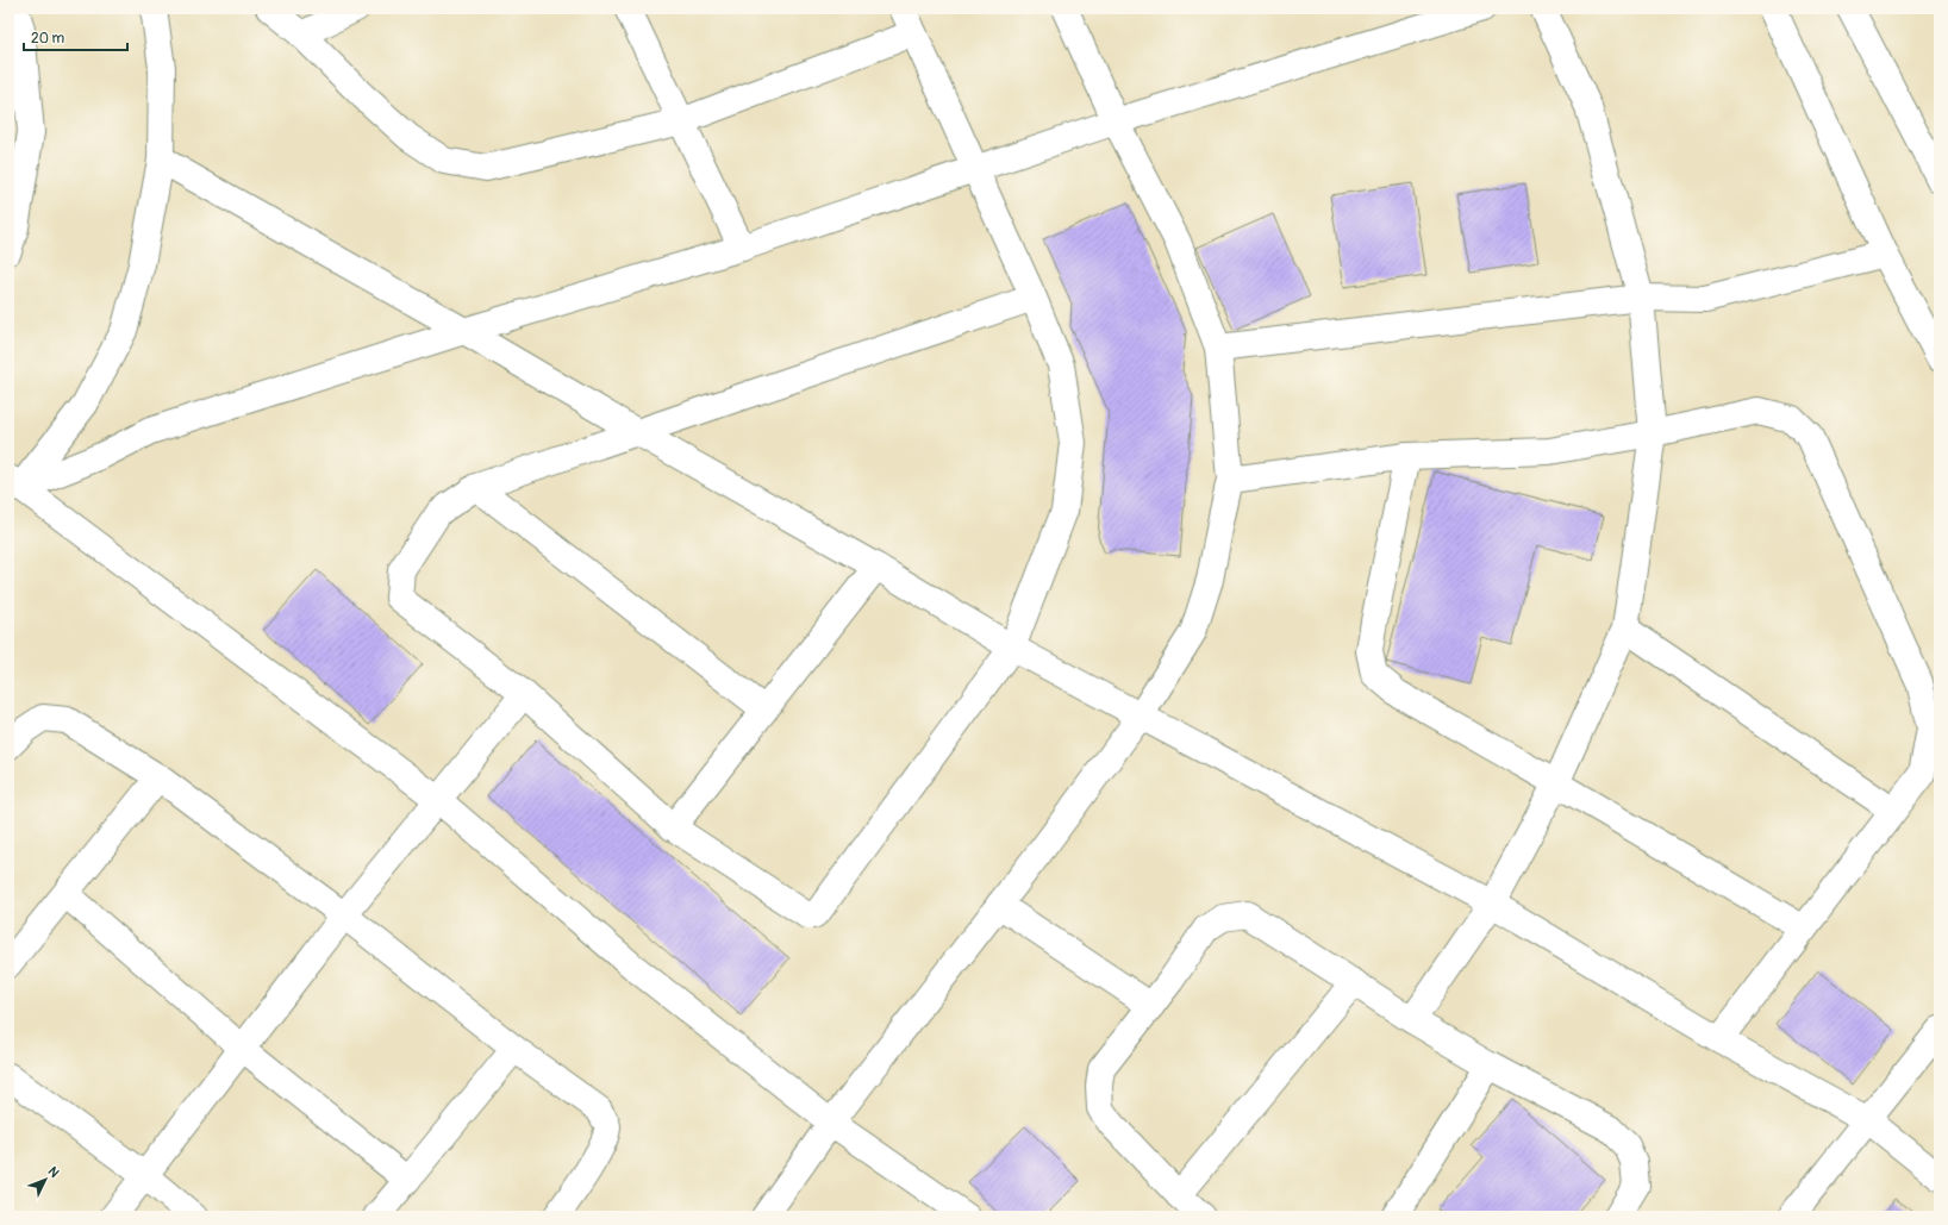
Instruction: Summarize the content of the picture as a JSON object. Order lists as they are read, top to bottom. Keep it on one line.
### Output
{"scale_bar":"20 m","north":"top right"}
